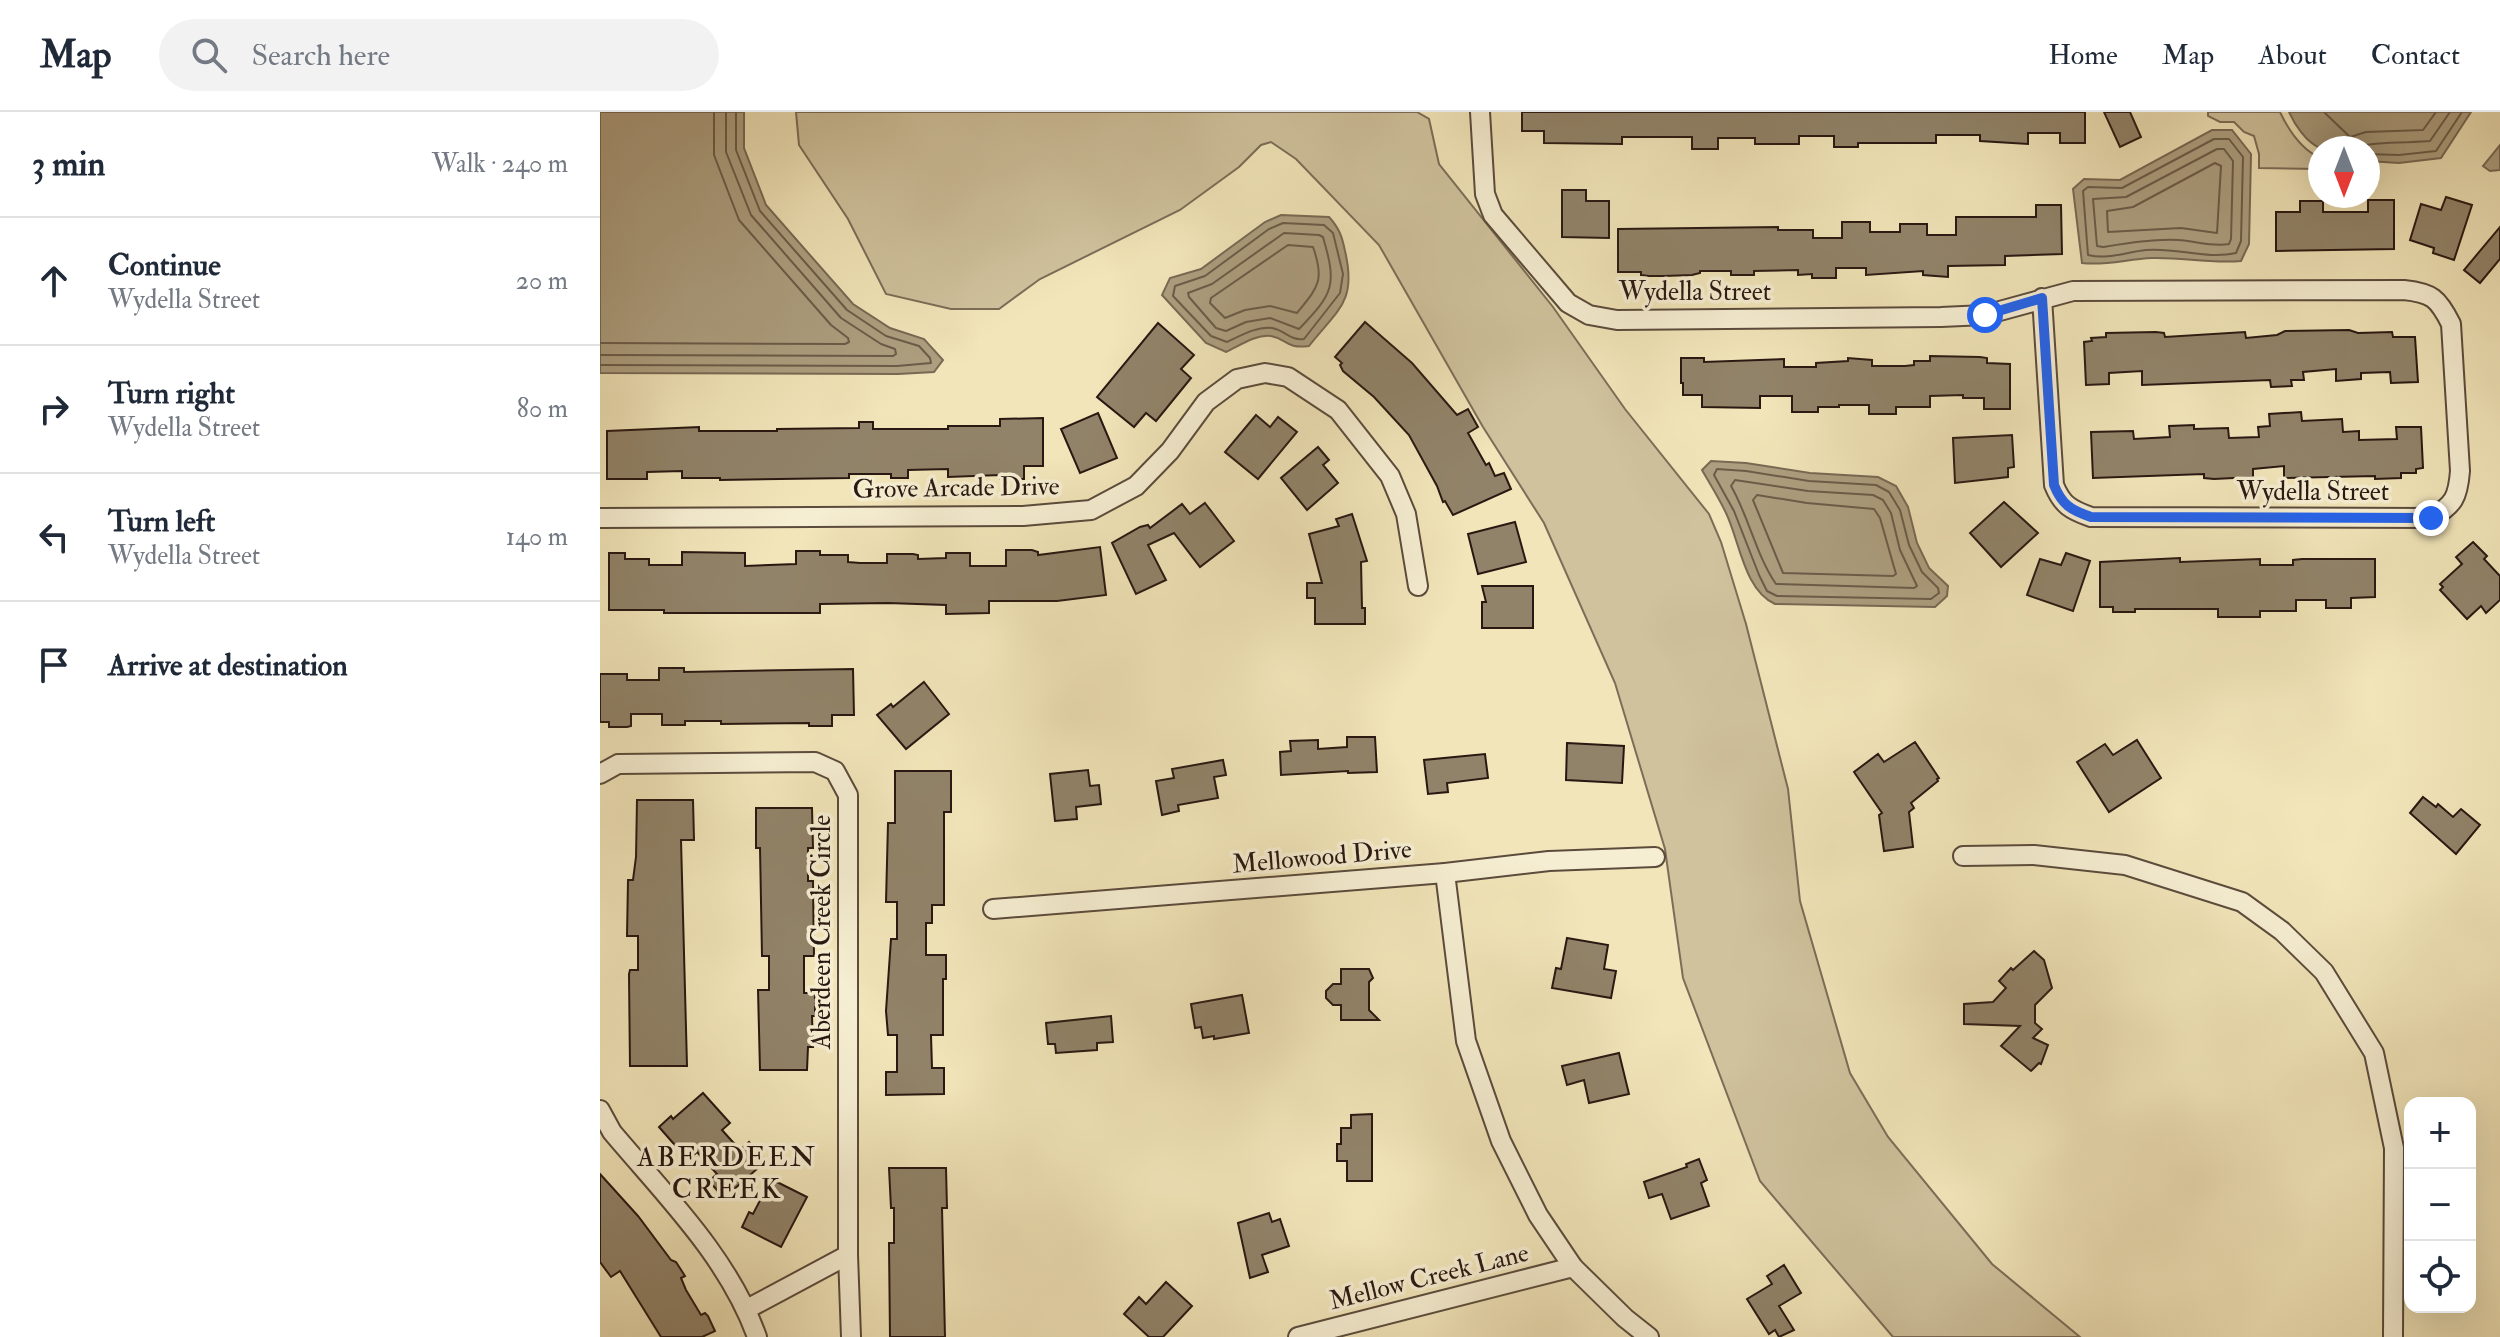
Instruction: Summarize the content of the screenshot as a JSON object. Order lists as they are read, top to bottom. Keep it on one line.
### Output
{"streets":{"street":["Wydella Street","Grove Arcade Drive","Mellowood Drive","Aberdeen Creek Circle","Mellow Creek Lane"]},"districts":["ABERDEEN CREEK"],"north":"bottom","page":{"header":"Map","search":"Search here","nav":["Home","Map","About","Contact"],"heading":["3 min","Walk · 240 m"],"list":[["Continue","Wydella Street","20 m"],["Turn right","Wydella Street","80 m"],["Turn left","Wydella Street","140 m"],"Arrive at destination"],"map_buttons":["+","−"]}}
